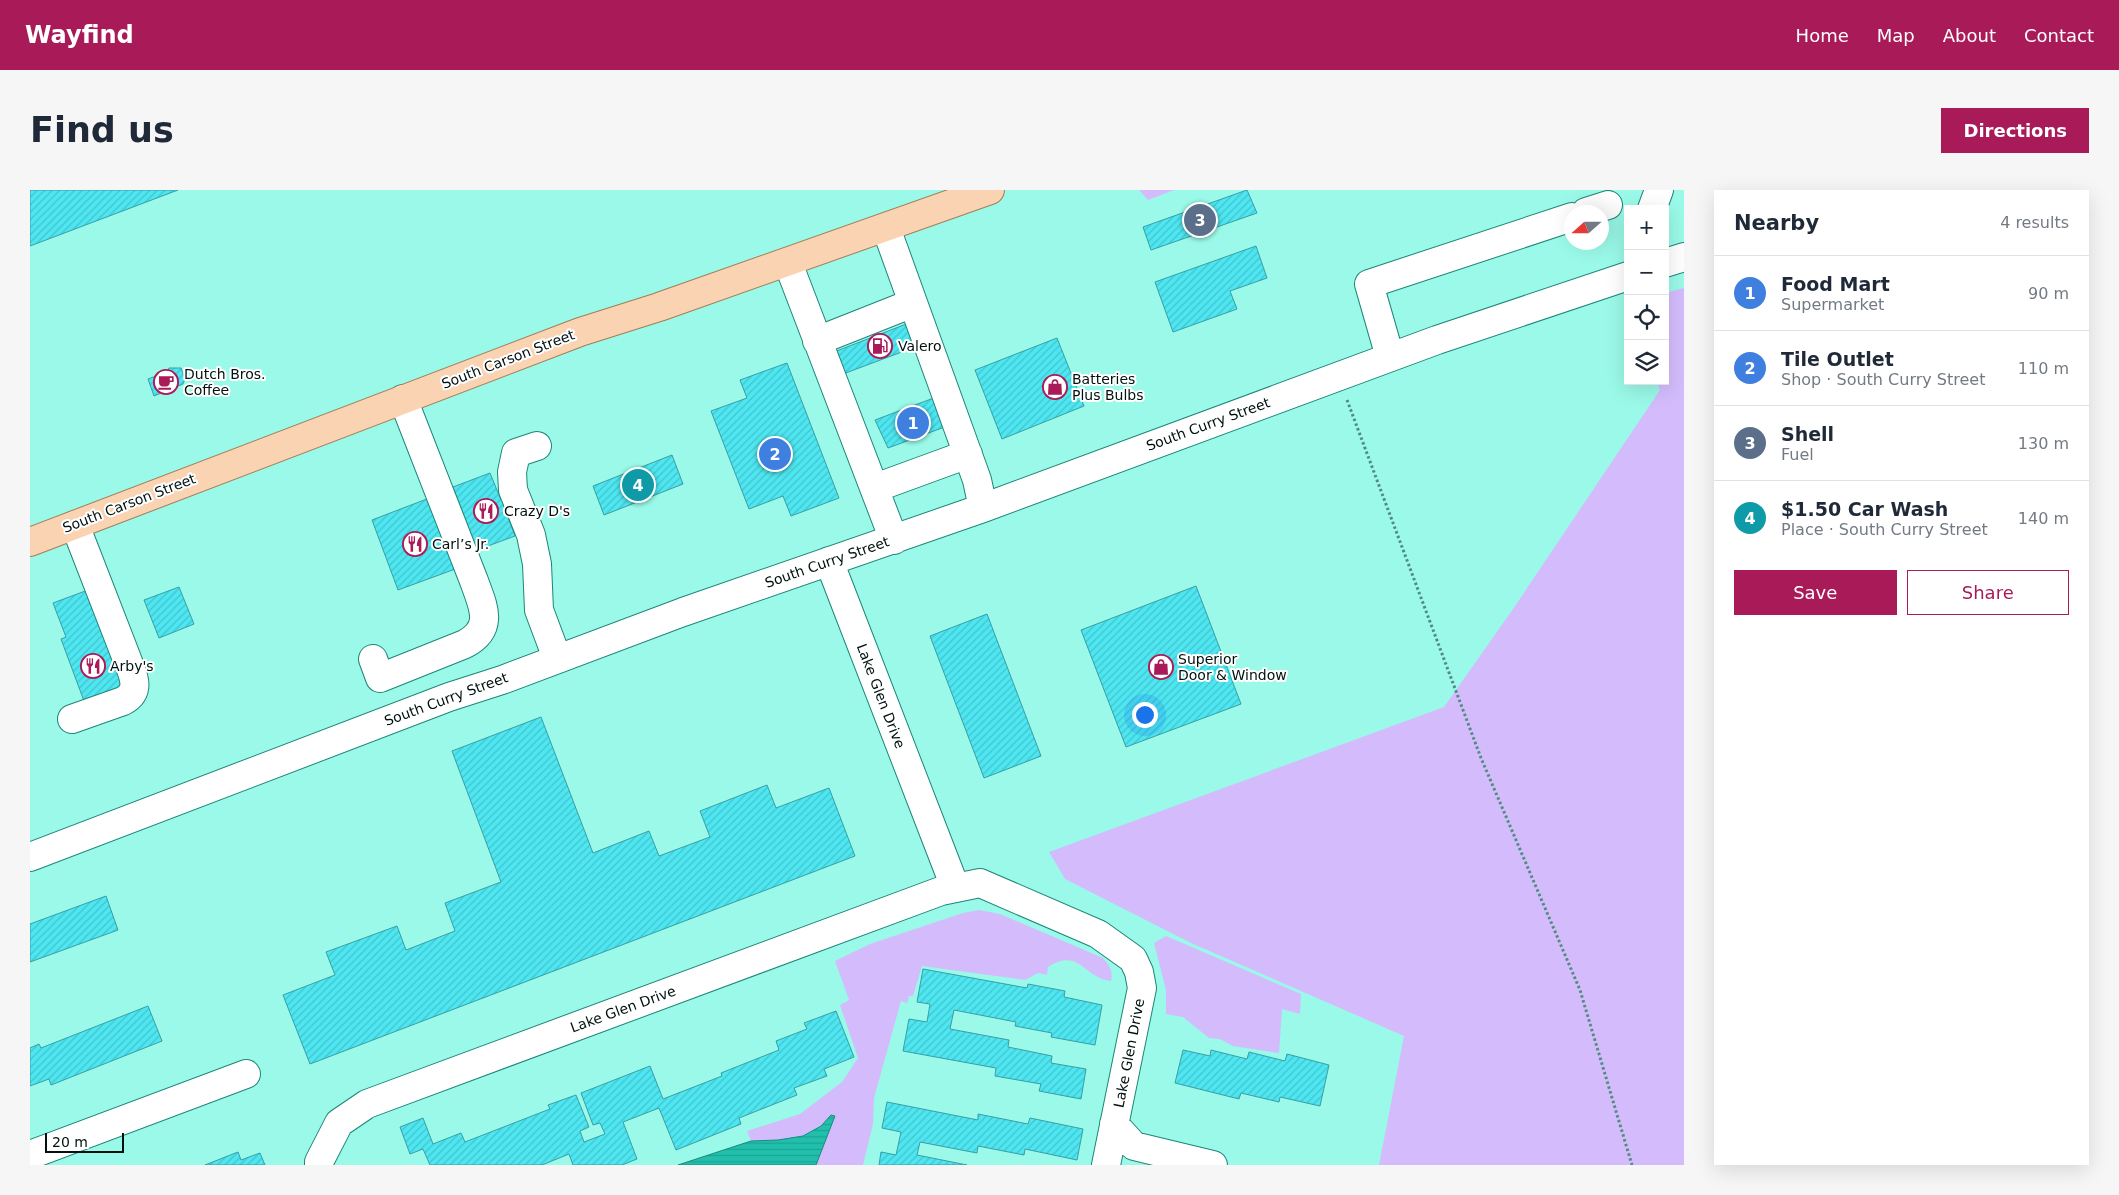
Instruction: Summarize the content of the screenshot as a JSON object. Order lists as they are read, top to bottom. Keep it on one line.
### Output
{"streets":{"main road":["South Carson Street"],"street":["South Curry Street","Lake Glen Drive"]},"crossings":[["South Curry Street","Lake Glen Drive"]],"places":{"fuel station":["Valero"],"cafe":["Dutch Bros. Coffee"],"shop":["Batteries Plus Bulbs","Superior Door & Window"],"restaurant":["Crazy D's","Carl’s Jr.","Arby's"]},"scale_bar":"20 m","north":"left","page":{"header":"Wayfind","nav":["Home","Map","About","Contact"],"buttons":["Directions",["Save","Share"]],"title":"Find us","heading":["Nearby","4 results"],"pins":["3","1","2","4"],"map_buttons":["+","−"],"list":[{"mark":"1","name":"Food Mart","note":"Supermarket","value":"90 m"},{"mark":"2","name":"Tile Outlet","note":"Shop · South Curry Street","value":"110 m"},{"mark":"3","name":"Shell","note":"Fuel","value":"130 m"},{"mark":"4","name":"$1.50 Car Wash","note":"Place · South Curry Street","value":"140 m"}],"scale":"20 m"}}
